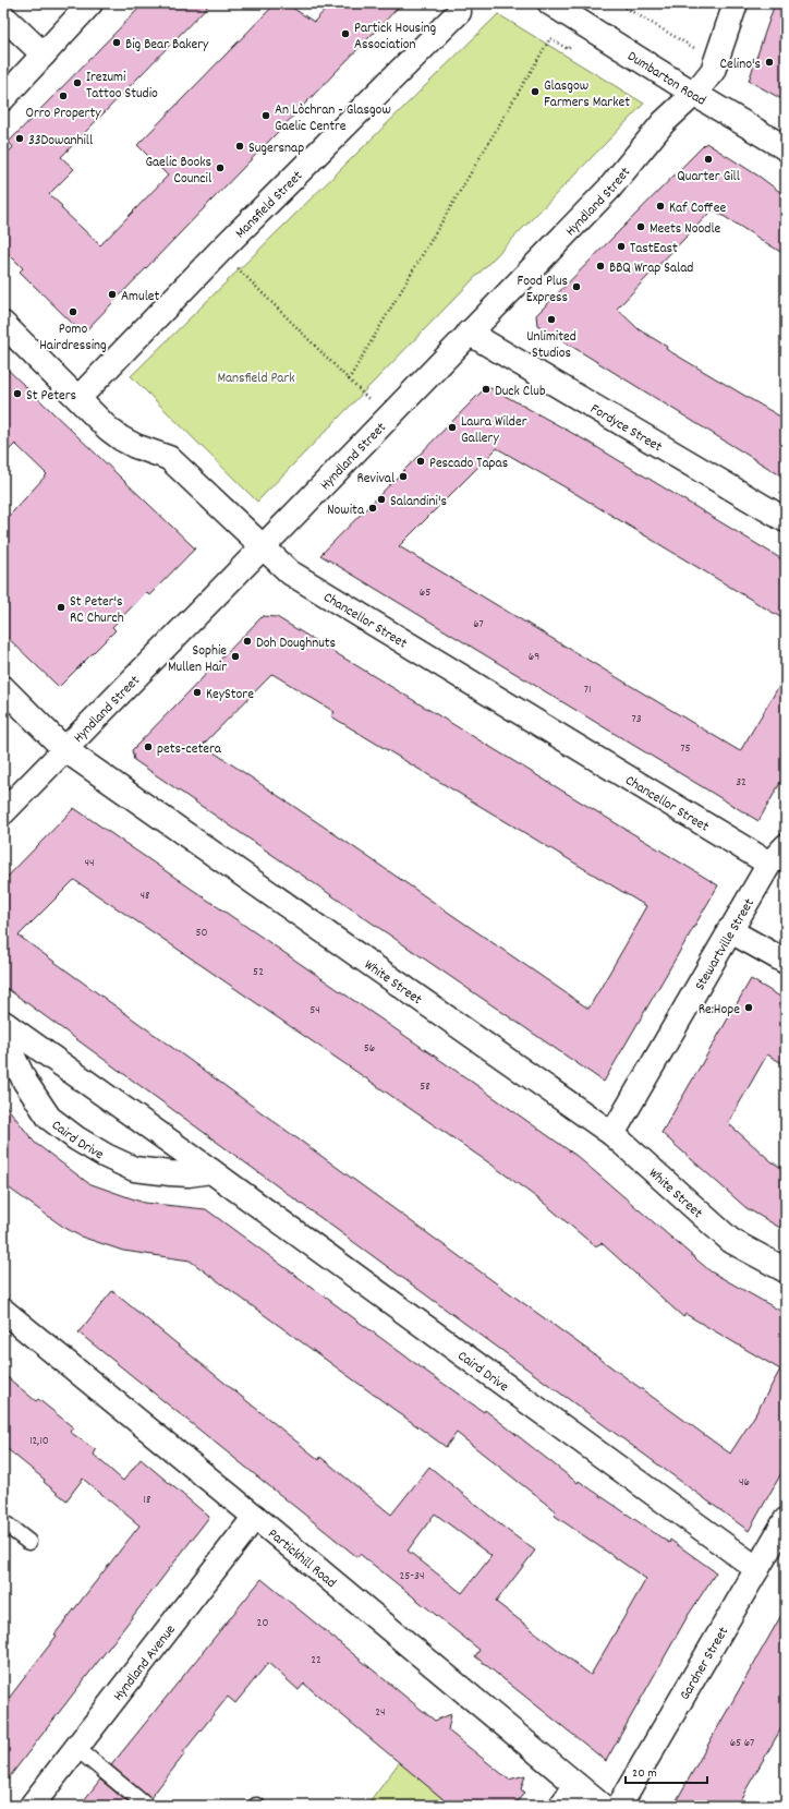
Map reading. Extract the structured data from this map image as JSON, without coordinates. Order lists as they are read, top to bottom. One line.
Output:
{"streets":{"street":["Dumbarton Road","Hyndland Street","Mansfield Street","Fordyce Street","Chancellor Street","Stewartville Street","White Street","Caird Drive","Partickhill Road","Hyndland Avenue","Gardner Street"]},"crossings":[["Dumbarton Road","Hyndland Street"],["Hyndland Street","Fordyce Street"],["Hyndland Street","Chancellor Street"],["Hyndland Street","White Street"],["Mansfield Street","Chancellor Street"],["Chancellor Street","Stewartville Street"],["Stewartville Street","White Street"],["Caird Drive","Gardner Street"],["Partickhill Road","Hyndland Avenue"]],"parks":["Mansfield Park"],"places":["Partick Housing Association","Big Bear Bakery","Celino's","Irezumi Tattoo Studio","Glasgow Farmers Market","Orro Property","An Lòchran - Glasgow Gaelic Centre","33Dowanhill","Sugersnap","Quarter Gill","Gaelic Books Council","Kaf Coffee","Meets Noodle","TastEast","BBQ Wrap Salad","Food Plus Express","Amulet","Pomo Hairdressing","Unlimited Studios","Duck Club","St Peters","Laura Wilder Gallery","Pescado Tapas","Revival","Salandini's","Nowita","St Peter's RC Church","Doh Doughnuts","Sophie Mullen Hair","KeyStore","pets-cetera","Re:Hope"],"house_numbers":["65","67","69","71","73","75","32","44","48","50","52","54","56","58","12,10","46","18","25-34","20","22","24","65 67"],"scale_bar":"20 m"}
